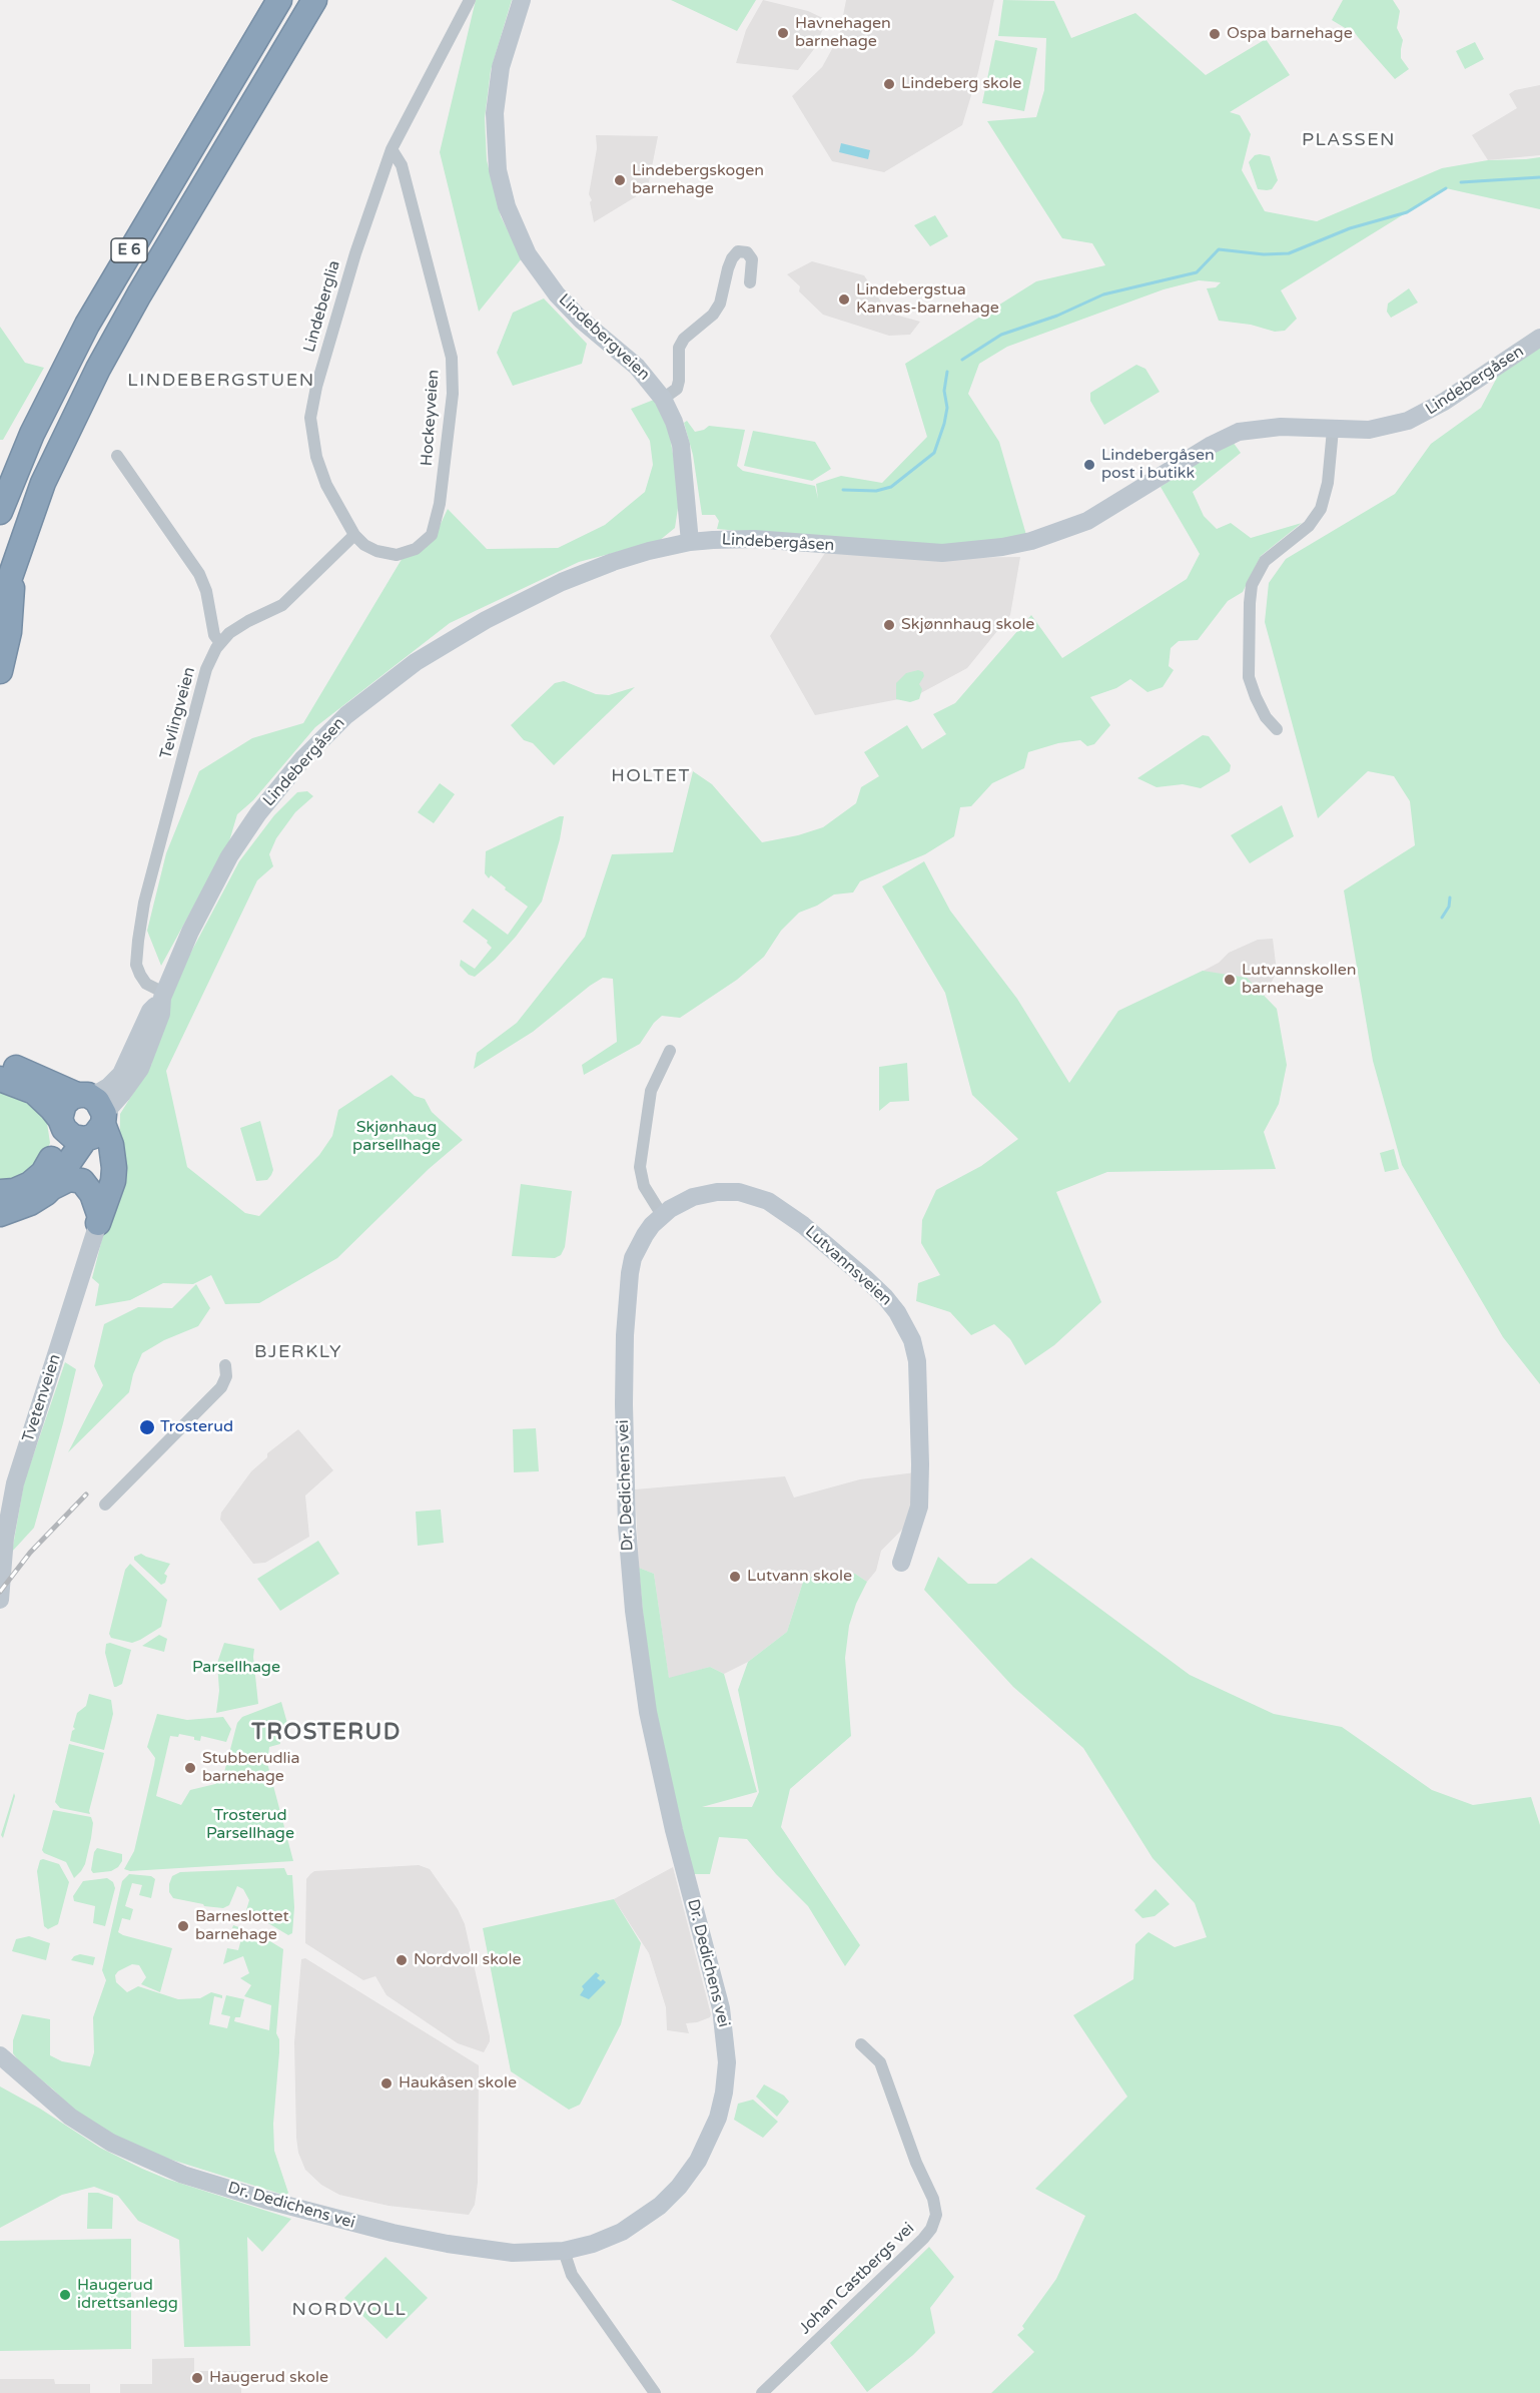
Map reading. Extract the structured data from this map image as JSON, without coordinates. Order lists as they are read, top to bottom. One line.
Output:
{"streets":{"highway":["E 6","Tvetenveien"],"street":["Lindeberglia","Lindebergveien","Lindebergåsen","Hockeyveien","Tevlingveien","Lutvannsveien","Dr. Dedichens vei","Johan Castbergs vei"]},"crossings":[["Lindeberglia","Hockeyveien"],["Lindebergveien","Lindebergåsen"],["Lindebergåsen","Tevlingveien"],["Lindebergåsen","Tvetenveien"],["Lutvannsveien","Dr. Dedichens vei"]],"districts":["PLASSEN","LINDEBERGSTUEN","HOLTET","BJERKLY","TROSTERUD","NORDVOLL"],"parks":["Skjønhaug parsellhage","Parsellhage","Trosterud Parsellhage"],"places":["Havnehagen barnehage","Ospa barnehage","Lindeberg skole","Lindebergskogen barnehage","Lindebergstua Kanvas-barnehage","Lindebergåsen post i butikk","Skjønnhaug skole","Lutvannskollen barnehage","Trosterud","Lutvann skole","Stubberudlia barnehage","Barneslottet barnehage","Nordvoll skole","Haukåsen skole","Haugerud idrettsanlegg","Haugerud skole"]}
